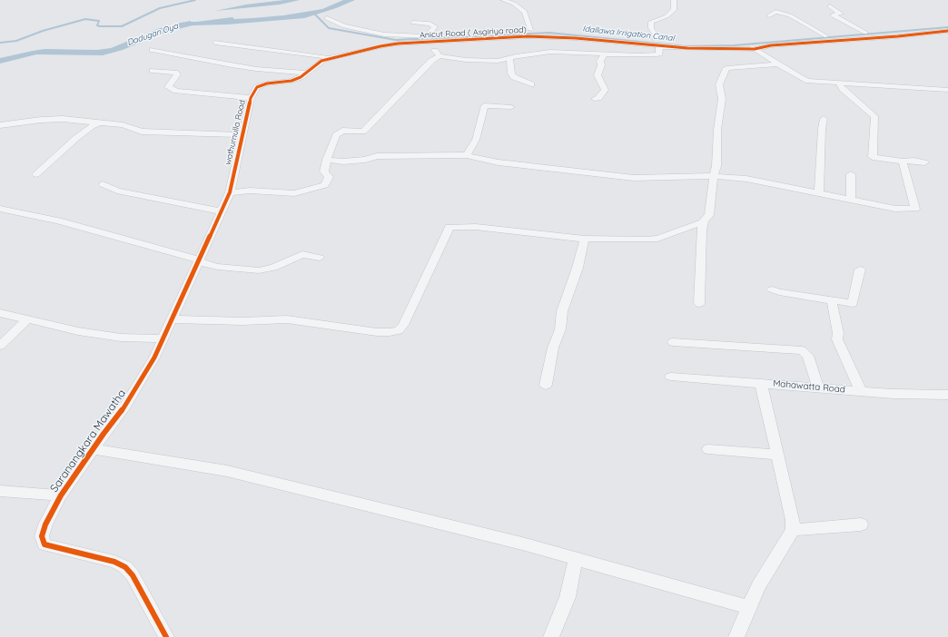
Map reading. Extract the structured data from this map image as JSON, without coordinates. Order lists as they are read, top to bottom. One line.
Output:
{"streets":{"street":["Anicut Road ( Asgiriya road)","wathumulla Road","Mahawatta Road","Saranangkara Mawatha"]},"crossings":[["Anicut Road ( Asgiriya road)","wathumulla Road"],["wathumulla Road","Saranangkara Mawatha"]],"water":["Idallawa Irrigation Canal","Dadugan Oya"]}
